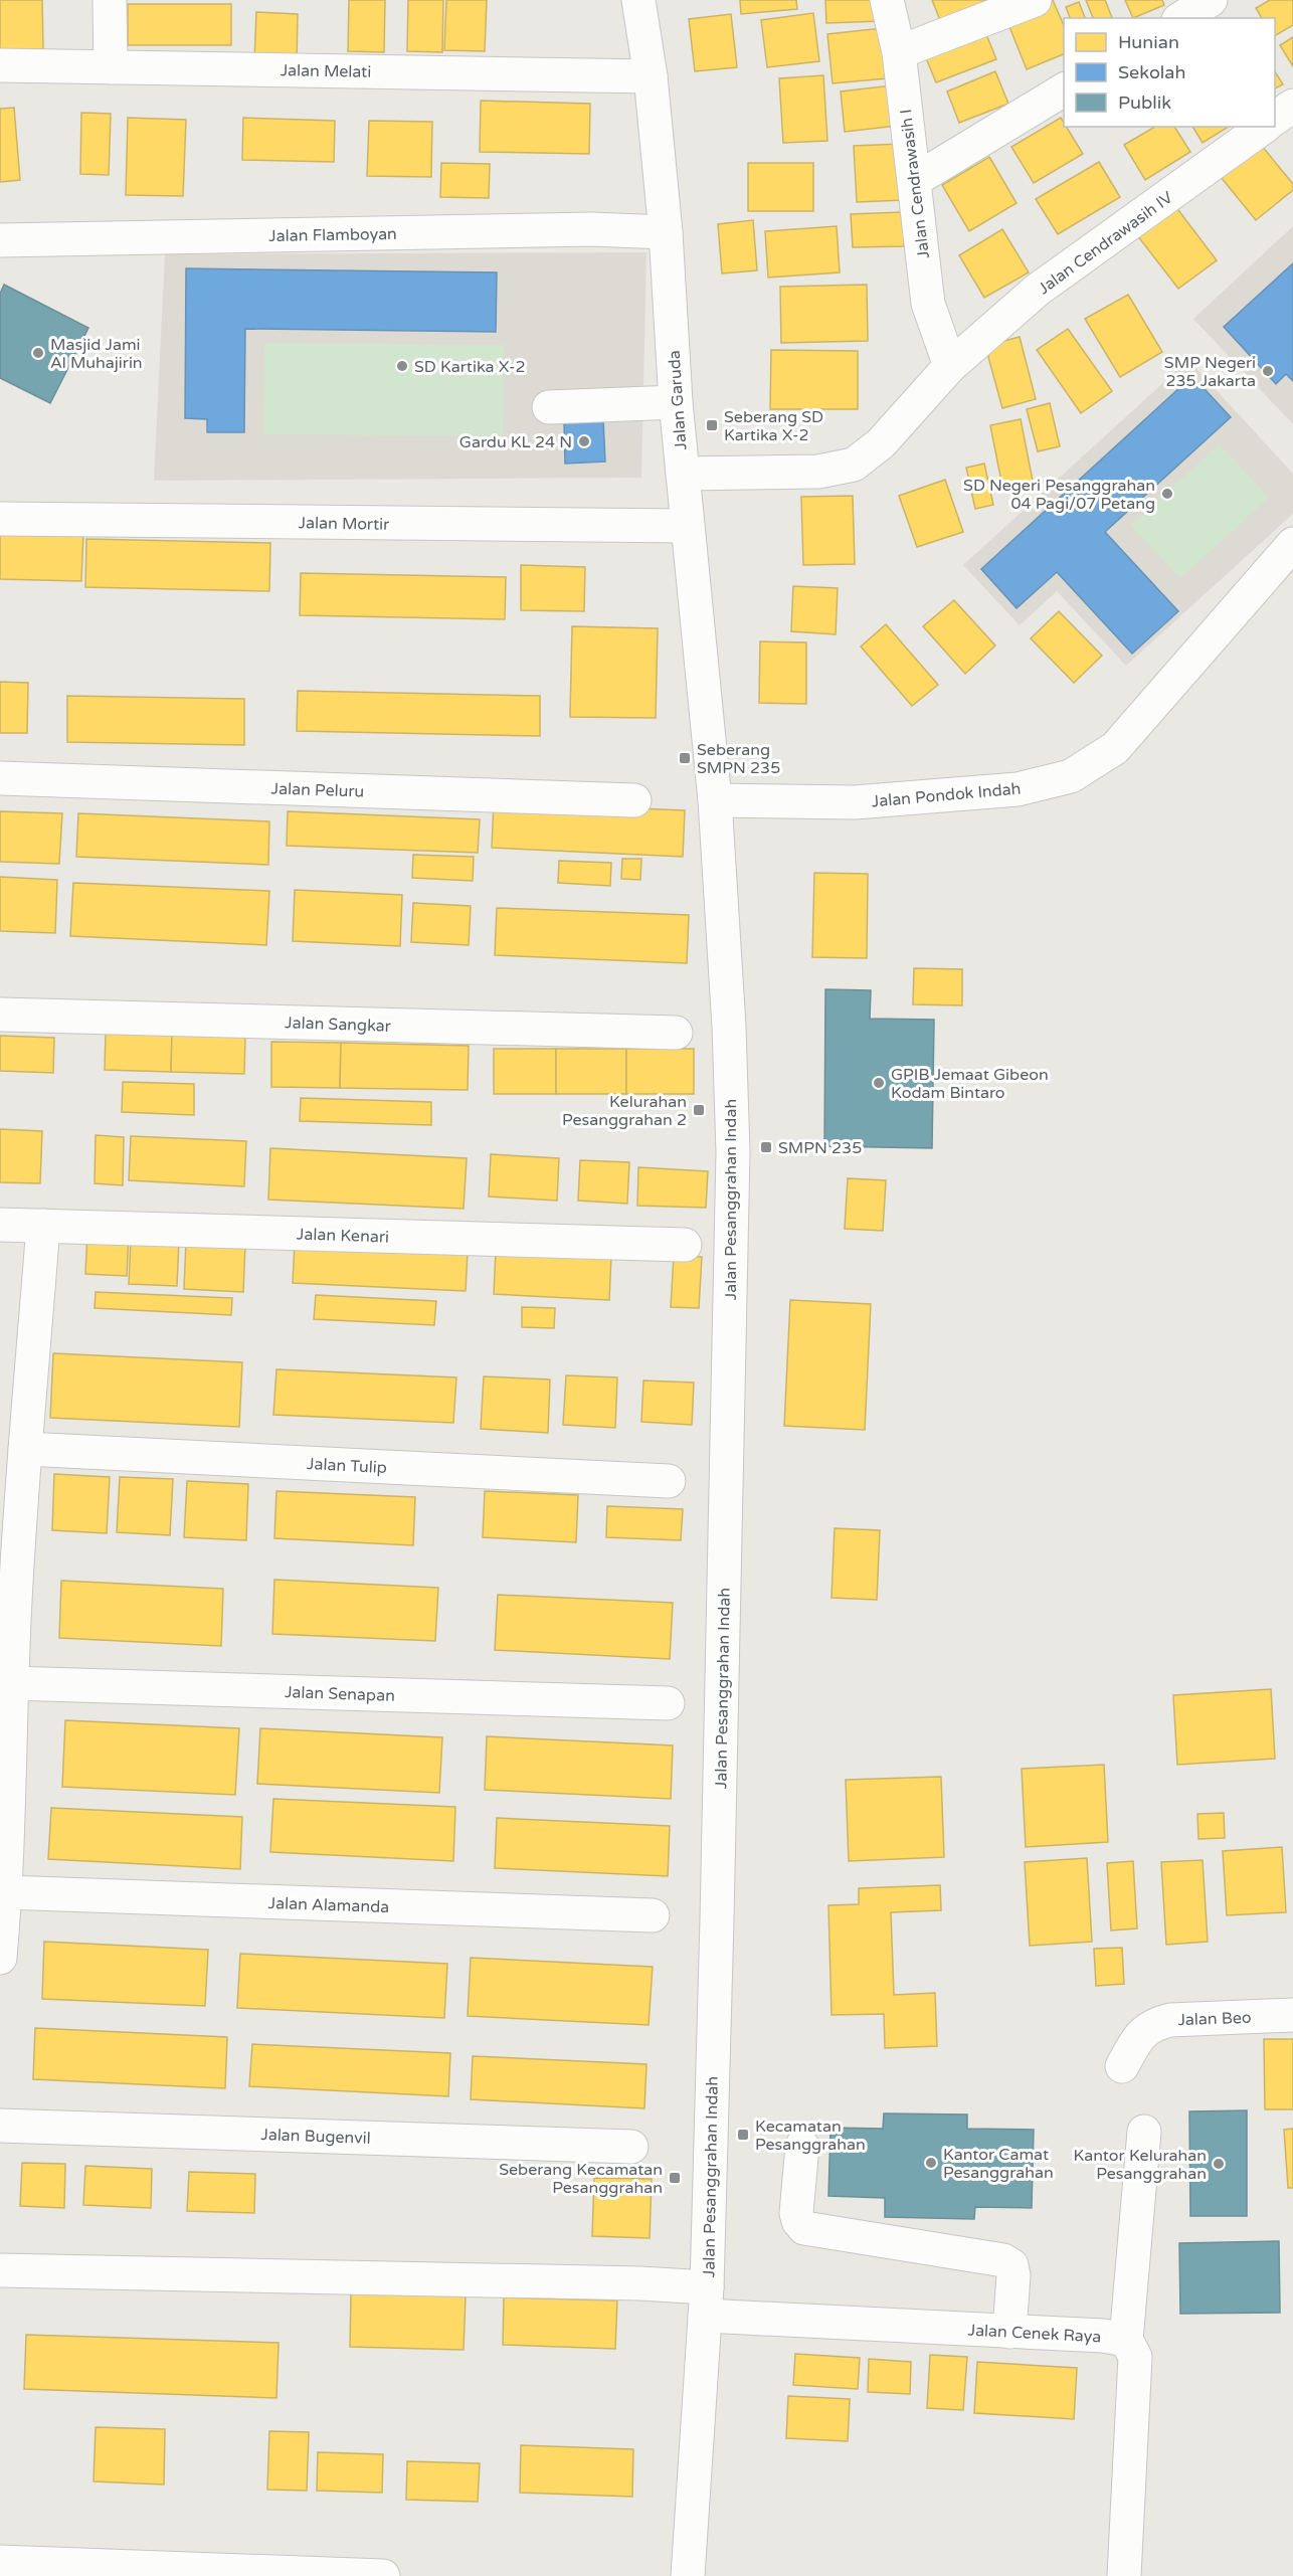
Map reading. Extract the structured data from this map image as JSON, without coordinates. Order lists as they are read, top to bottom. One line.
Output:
{"streets":{"street":["Jalan Melati","Jalan Cendrawasih I","Jalan Flamboyan","Jalan Cendrawasih IV","Jalan Garuda","Jalan Mortir","Jalan Peluru","Jalan Pondok Indah","Jalan Sangkar","Jalan Pesanggrahan Indah","Jalan Kenari","Jalan Tulip","Jalan Senapan","Jalan Alamanda","Jalan Beo","Jalan Bugenvil","Jalan Cenek Raya"]},"crossings":[["Jalan Melati","Jalan Garuda"],["Jalan Cendrawasih I","Jalan Cendrawasih IV"],["Jalan Flamboyan","Jalan Garuda"],["Jalan Cendrawasih IV","Jalan Garuda"],["Jalan Garuda","Jalan Mortir"],["Jalan Garuda","Jalan Pondok Indah"],["Jalan Garuda","Jalan Pesanggrahan Indah"],["Jalan Pondok Indah","Jalan Pesanggrahan Indah"],["Jalan Pesanggrahan Indah","Jalan Cenek Raya"]],"places":{"other":["Masjid Jami Al Muhajirin","SD Kartika X-2","SMP Negeri 235 Jakarta","Gardu KL 24 N","SD Negeri Pesanggrahan 04 Pagi/07 Petang","GPIB Jemaat Gibeon Kodam Bintaro","Kantor Camat Pesanggrahan","Kantor Kelurahan Pesanggrahan"],"transit":["Seberang SD Kartika X-2","Seberang SMPN 235","Kelurahan Pesanggrahan 2","SMPN 235","Kecamatan Pesanggrahan","Seberang Kecamatan Pesanggrahan"]},"legend":["Hunian","Sekolah","Publik"]}
